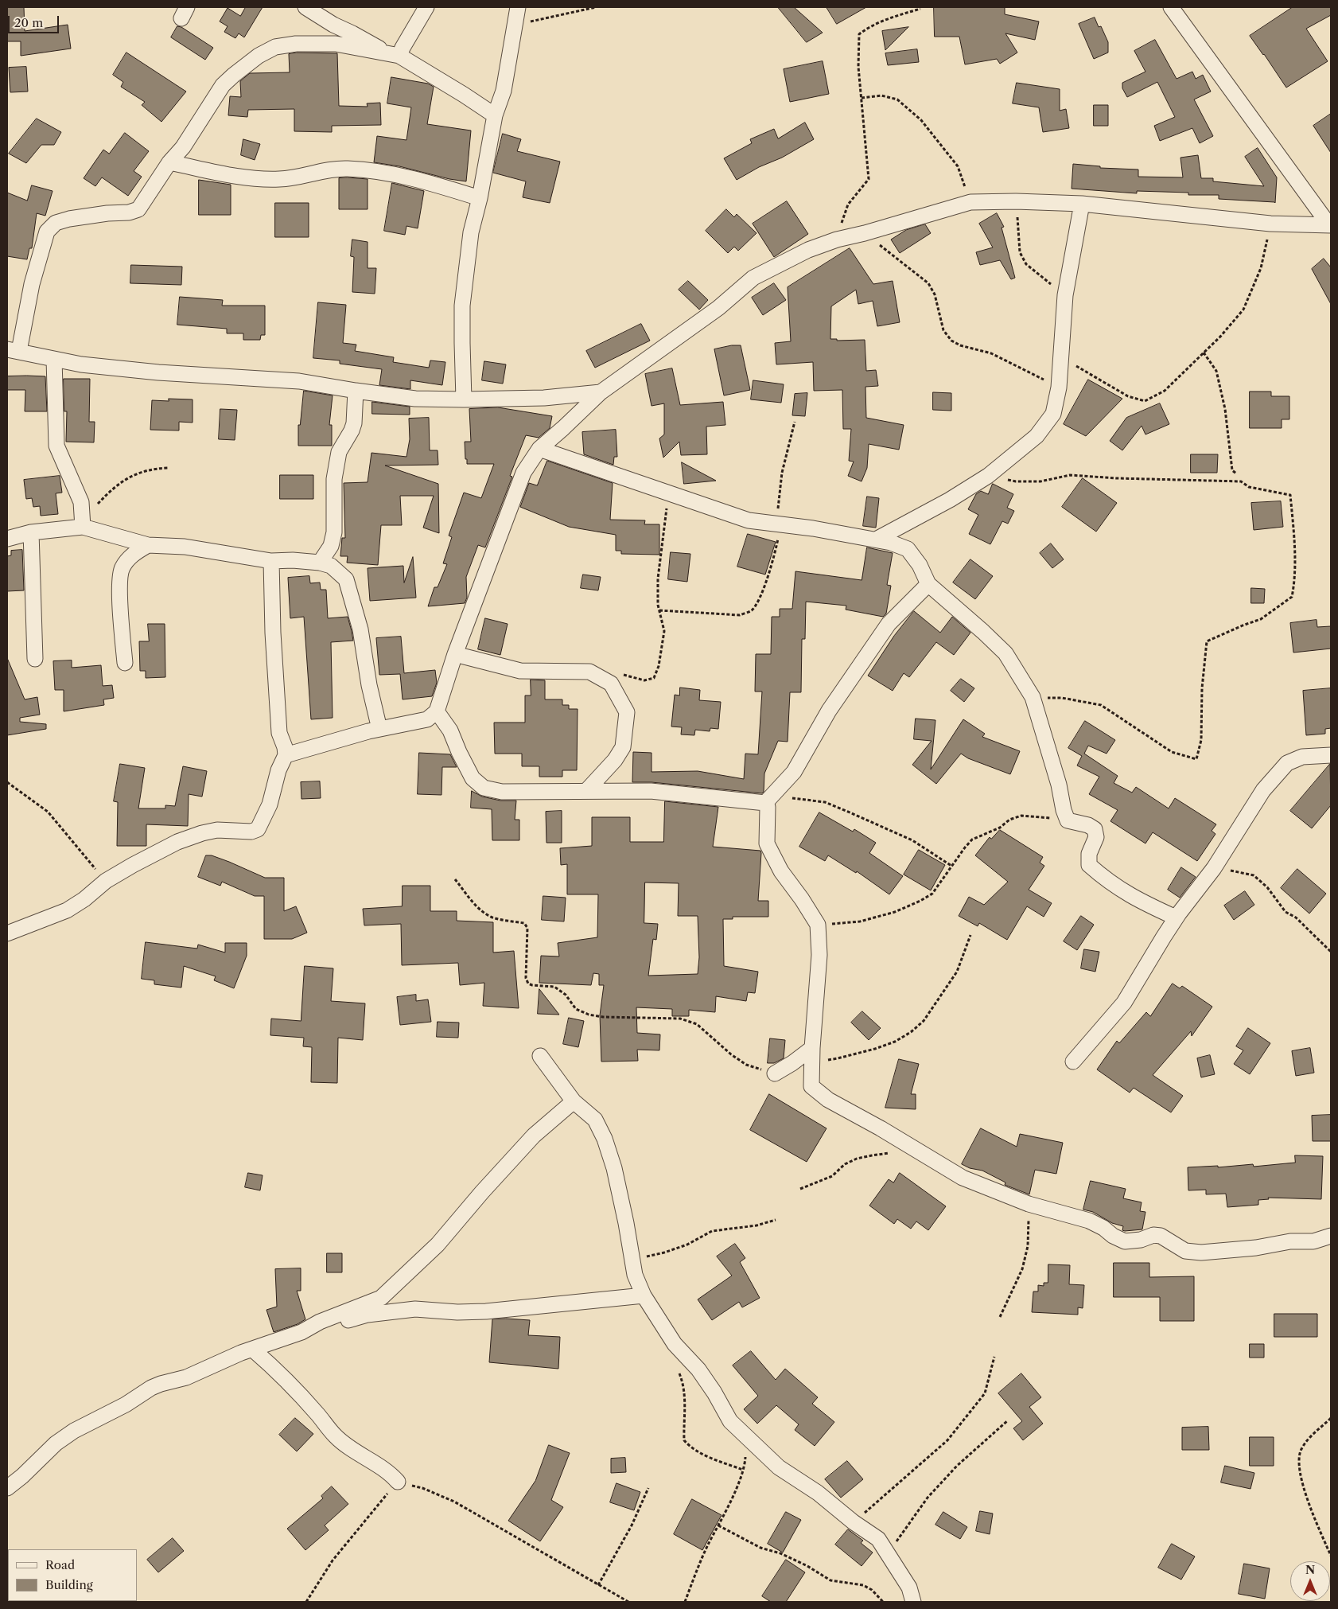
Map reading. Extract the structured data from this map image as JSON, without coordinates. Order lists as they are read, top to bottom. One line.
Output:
{"legend":["Road","Building"],"scale_bar":"20 m","north":"top"}
